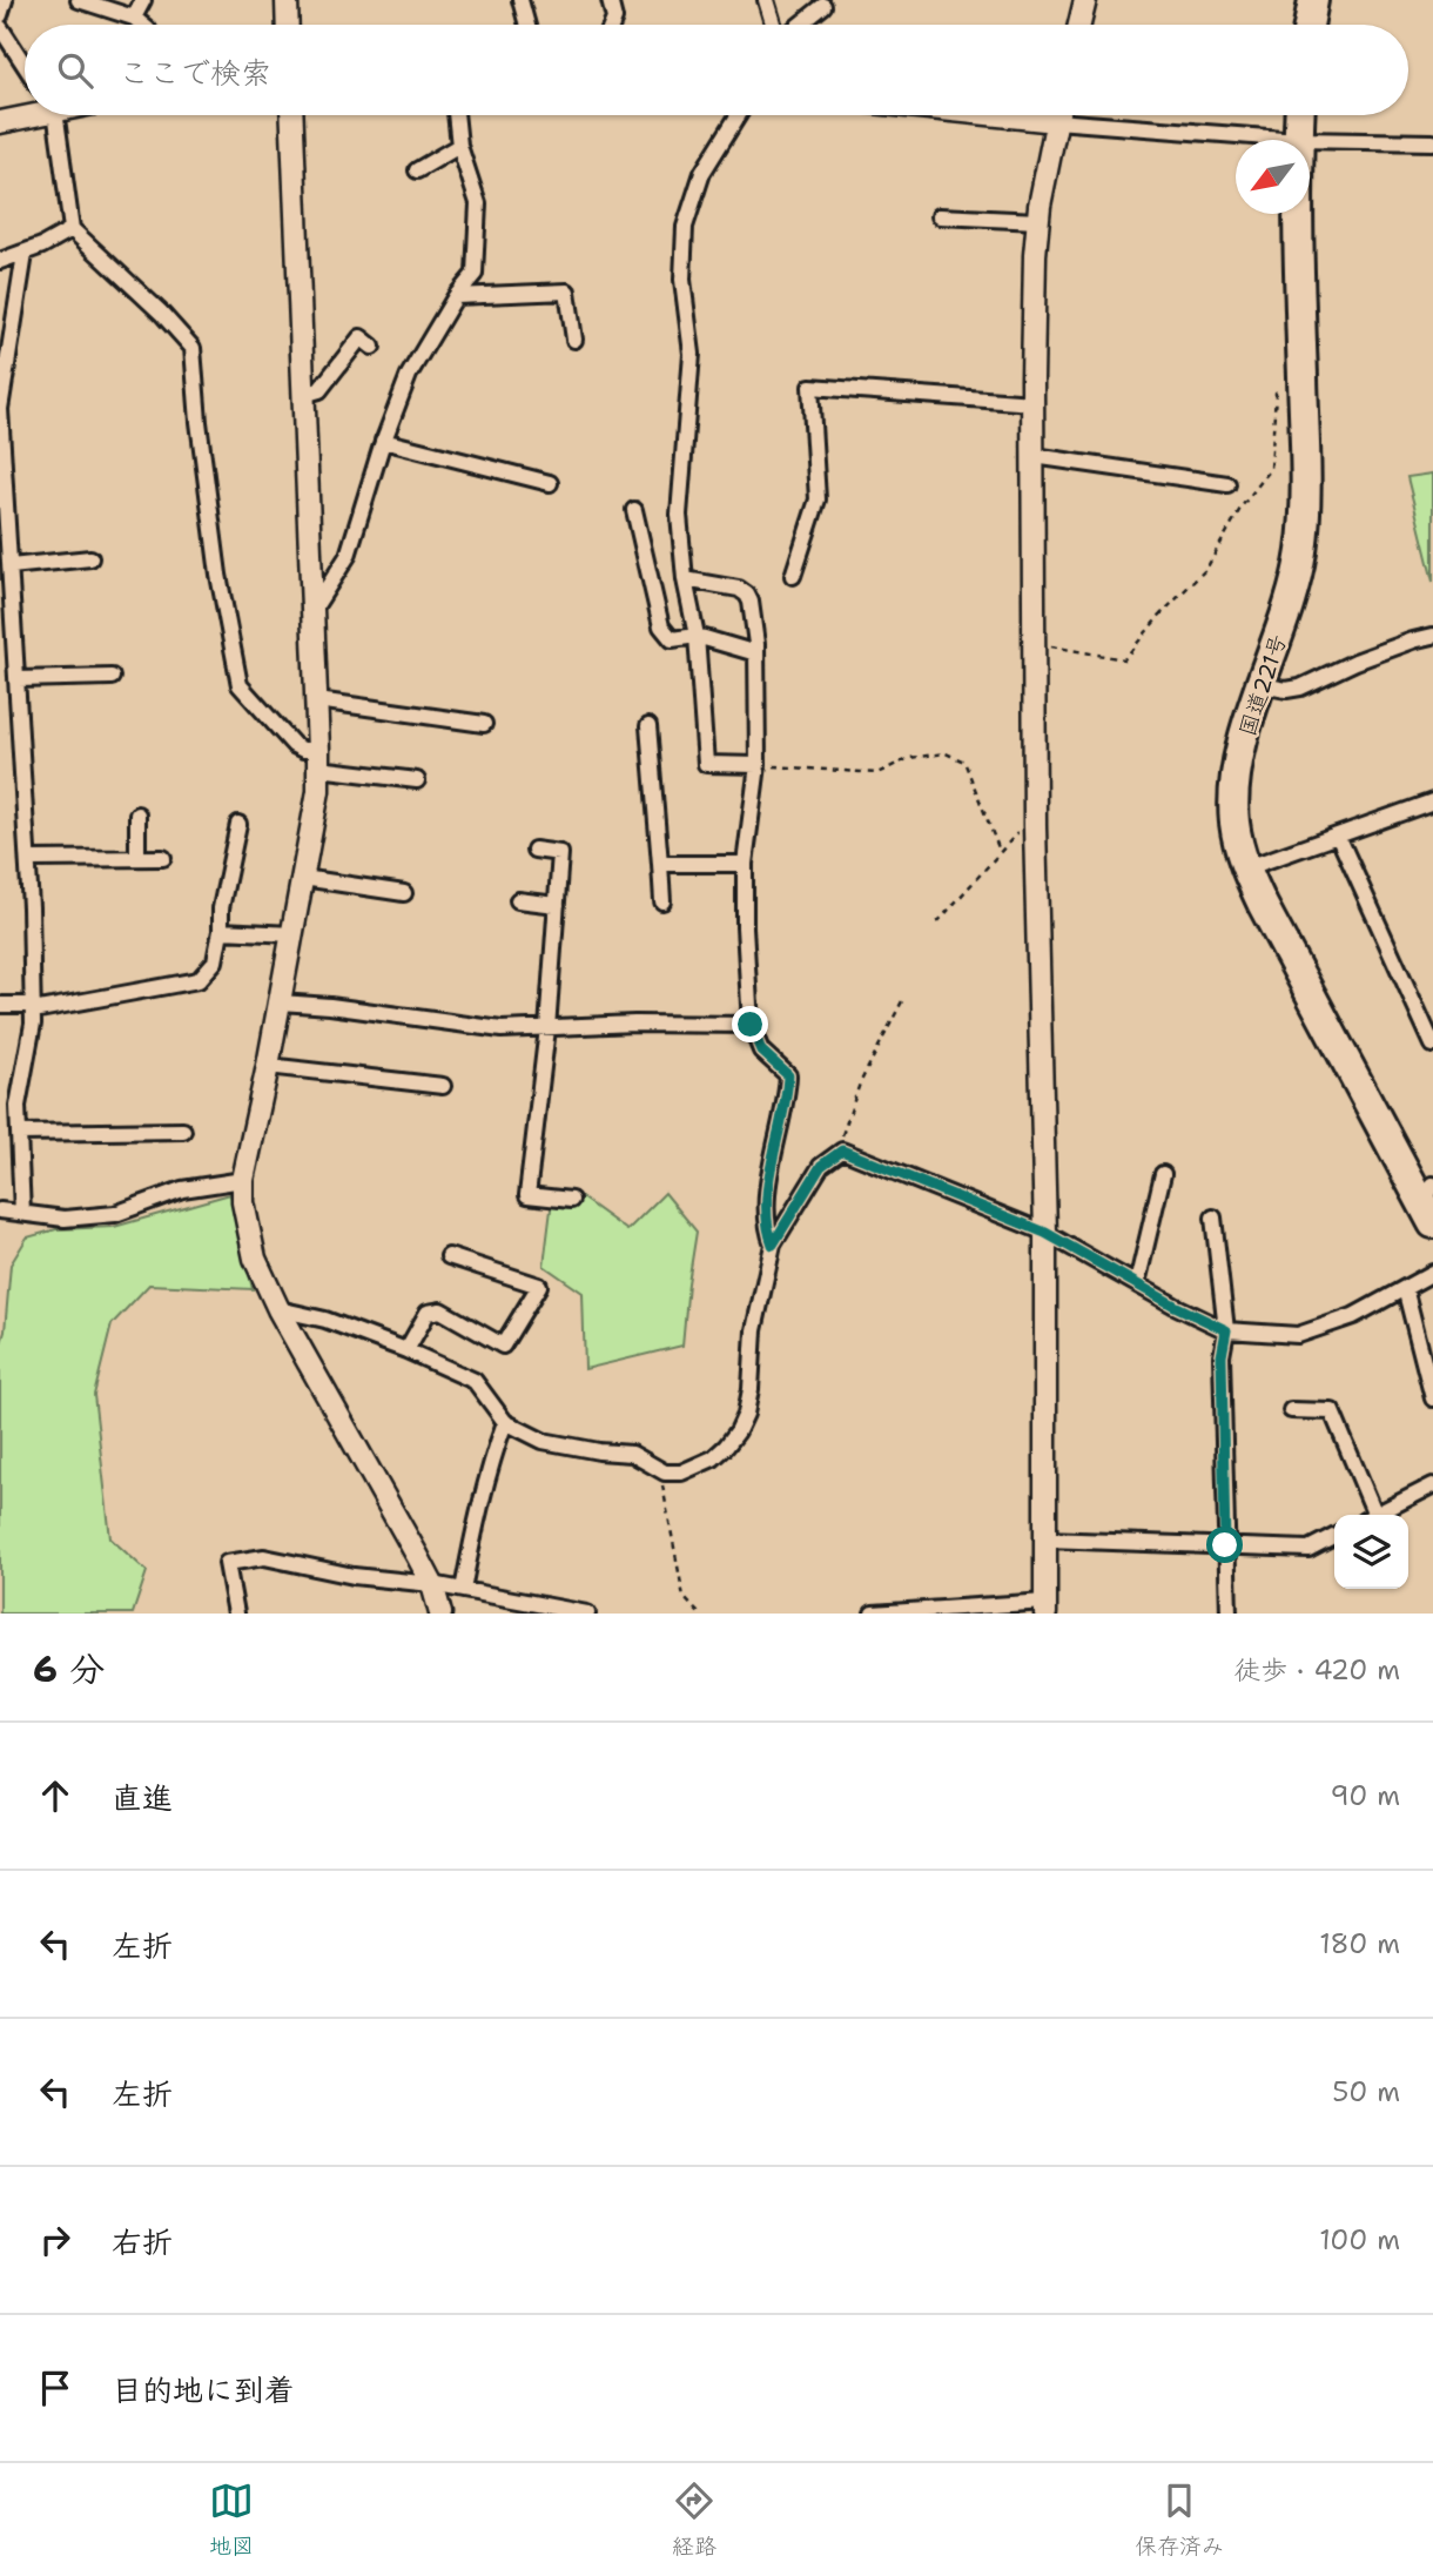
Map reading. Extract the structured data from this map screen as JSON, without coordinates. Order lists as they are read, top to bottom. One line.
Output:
{"streets":{"highway":["国道221号"]},"north":"bottom left","page":{"search":"ここで検索","heading":["6 分","徒歩 · 420 m"],"list":[["直進","90 m"],["左折","180 m"],["左折","50 m"],["右折","100 m"],"目的地に到着"],"nav":["地図","経路","保存済み"]}}
